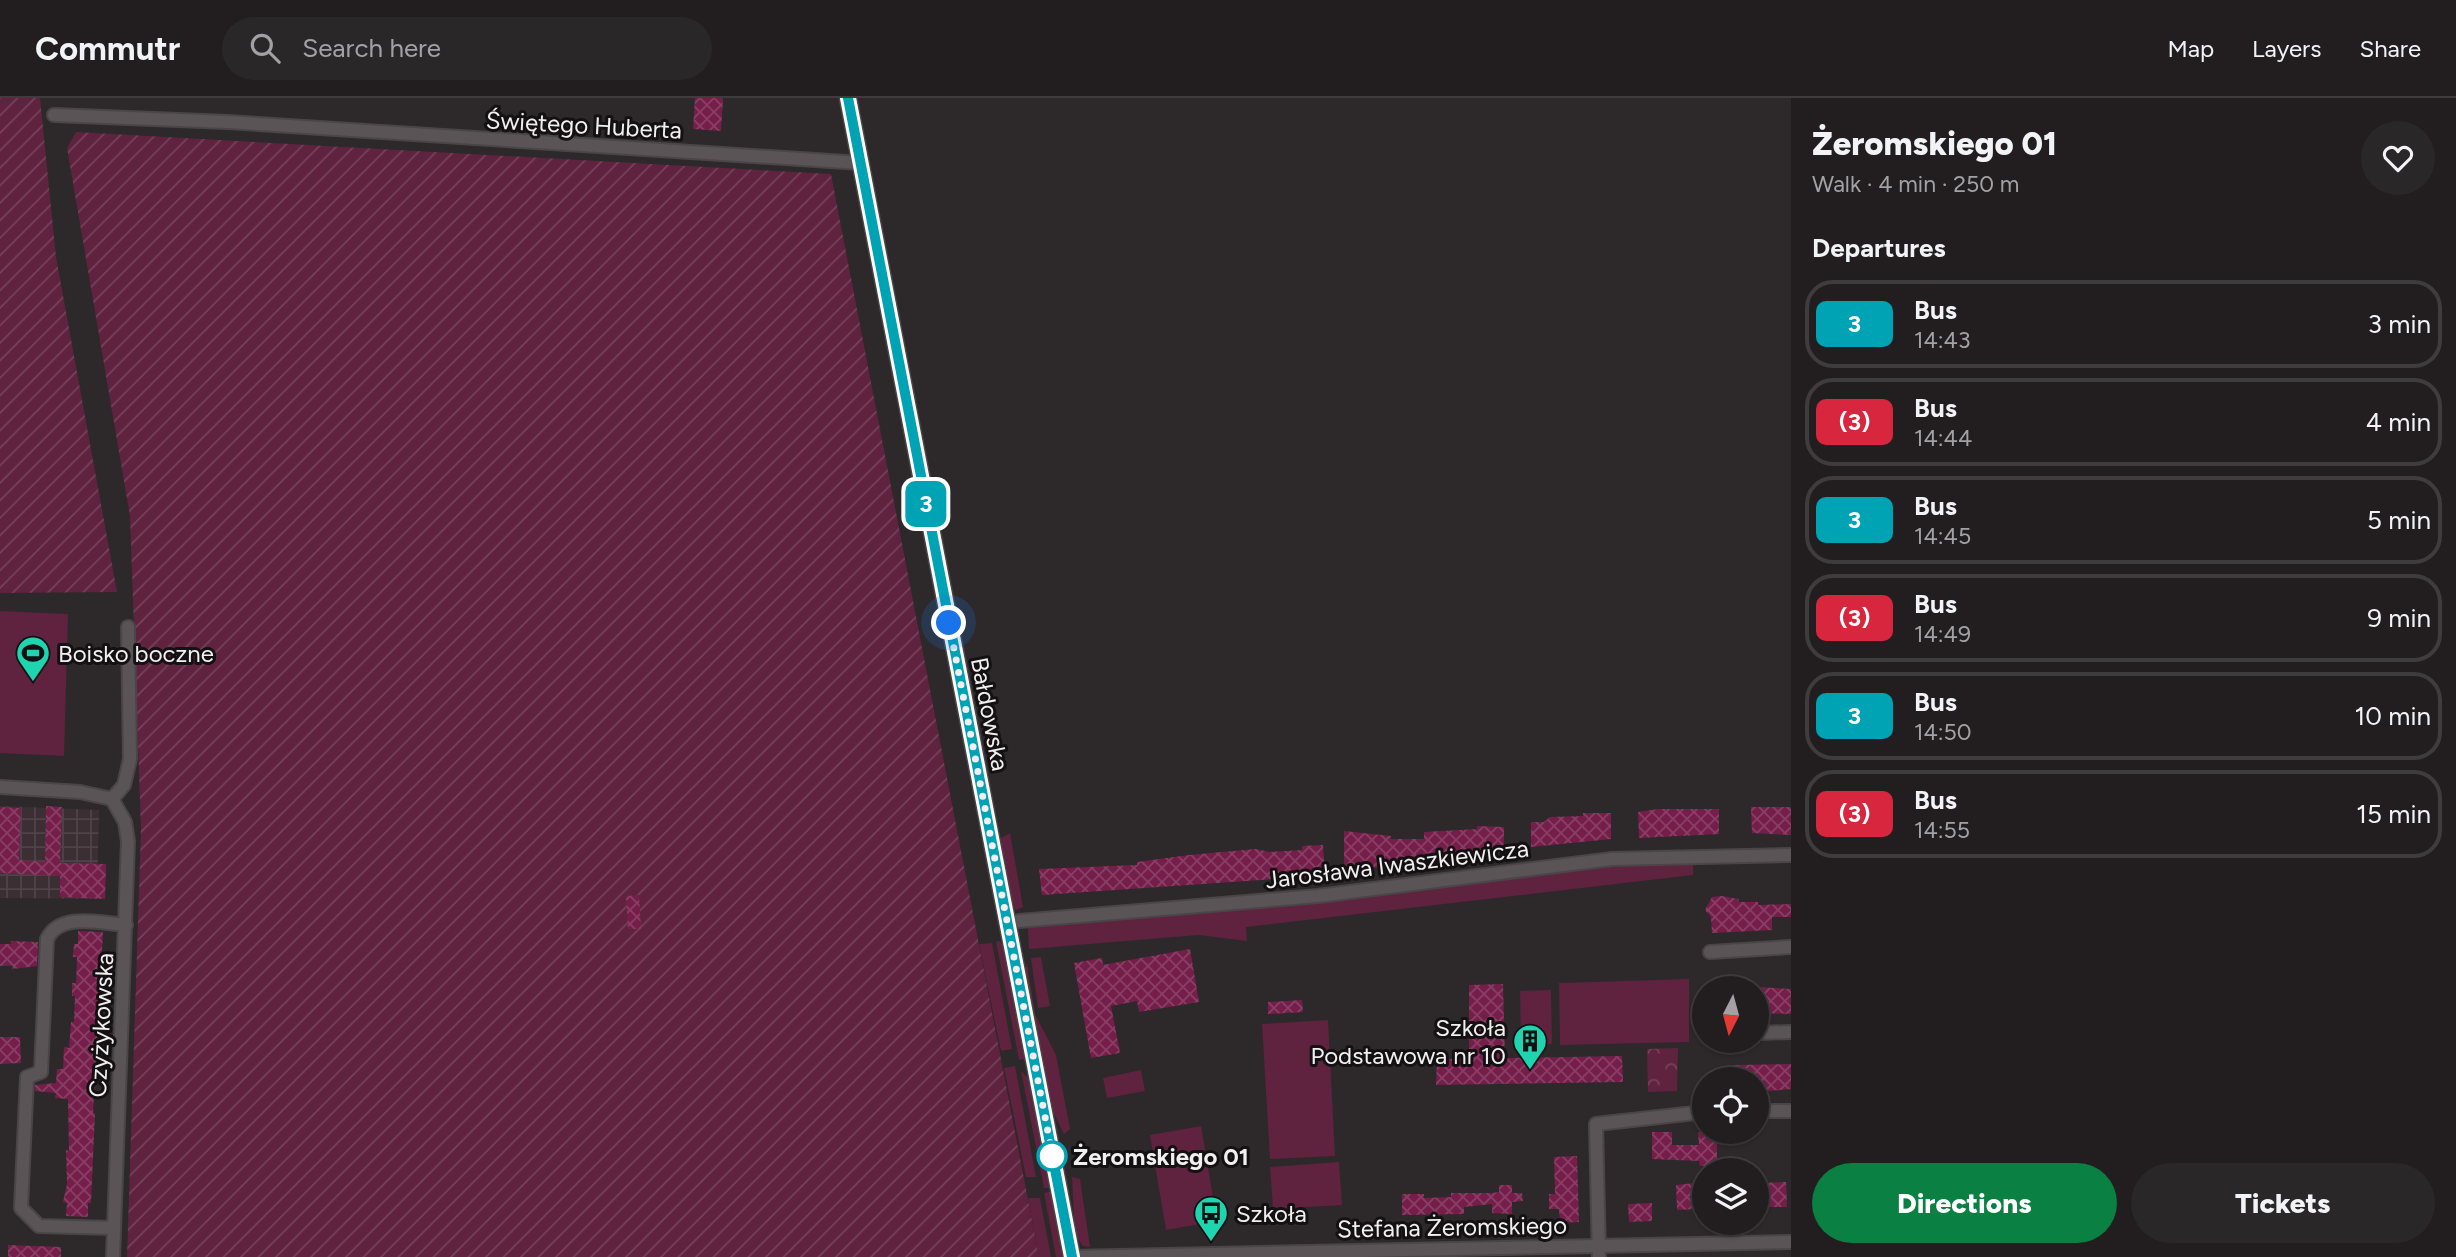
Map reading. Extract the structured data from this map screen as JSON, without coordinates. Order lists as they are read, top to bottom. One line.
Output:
{"streets":{"street":["Świętego Huberta","Bałdowska","Jarosława Iwaszkiewicza","Czyżykowska","Stefana Żeromskiego"]},"crossings":[["Świętego Huberta","Bałdowska"],["Bałdowska","Jarosława Iwaszkiewicza"],["Bałdowska","Stefana Żeromskiego"]],"places":{"sports":["Boisko boczne"],"building":["Szkoła Podstawowa nr 10"],"other":["Żeromskiego 01"],"bus stop":["Szkoła"]},"lines":["bus line 3"],"north":"bottom","page":{"header":"Commutr","search":"Search here","nav":["Map","Layers","Share"],"on_map":"3","heading":[["Żeromskiego 01","Walk · 4 min · 250 m"],"Departures"],"list":[{"mark":"3","name":"Bus","note":"14:43","value":"3 min"},{"mark":"(3)","name":"Bus","note":"14:44","value":"4 min"},{"mark":"3","name":"Bus","note":"14:45","value":"5 min"},{"mark":"(3)","name":"Bus","note":"14:49","value":"9 min"},{"mark":"3","name":"Bus","note":"14:50","value":"10 min"},{"mark":"(3)","name":"Bus","note":"14:55","value":"15 min"}],"buttons":["Directions","Tickets"]}}
